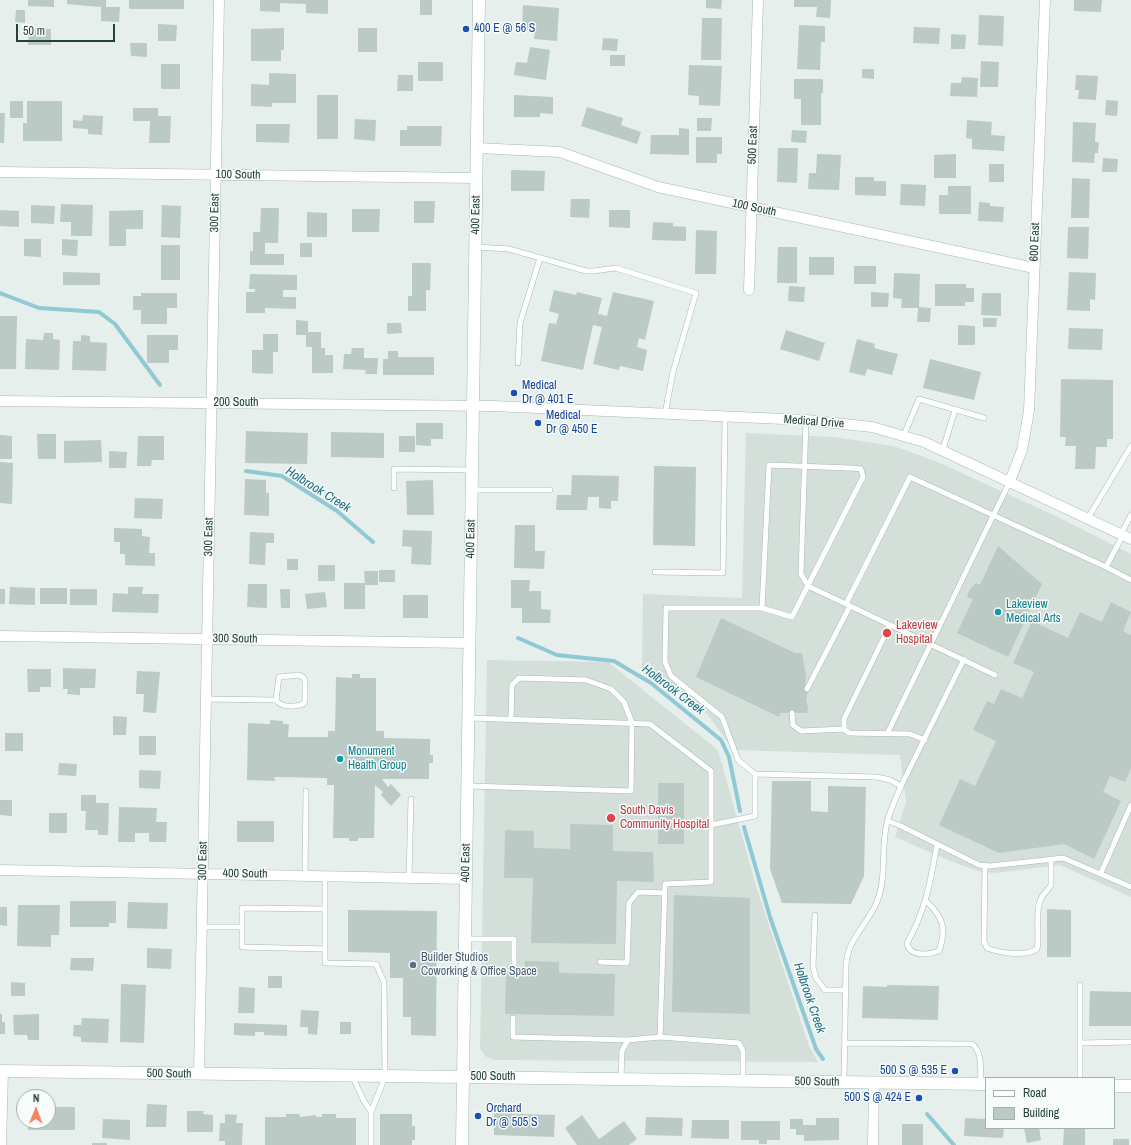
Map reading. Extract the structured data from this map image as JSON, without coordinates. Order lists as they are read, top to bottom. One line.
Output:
{"streets":{"main road":["400 East","500 South"],"street":["500 East","100 South","300 East","600 East","200 South","Medical Drive","300 South","400 South"]},"crossings":[["500 East","100 South"],["100 South","300 East"],["100 South","400 East"],["100 South","600 East"],["300 East","200 South"],["300 East","300 South"],["300 East","400 South"],["300 East","500 South"],["400 East","200 South"],["400 East","Medical Drive"],["400 East","300 South"],["400 East","400 South"],["400 East","500 South"],["600 East","Medical Drive"],["200 South","Medical Drive"]],"water":["Holbrook Creek"],"places":["400 E @ 56 S","Medical Dr @ 401 E","Medical Dr @ 450 E","Lakeview Medical Arts","Lakeview Hospital","Monument Health Group","South Davis Community Hospital","Builder Studios Coworking & Office Space","500 S @ 535 E","500 S @ 424 E","Orchard Dr @ 505 S"],"legend":["Road","Building"],"scale_bar":"50 m","north":"top"}
